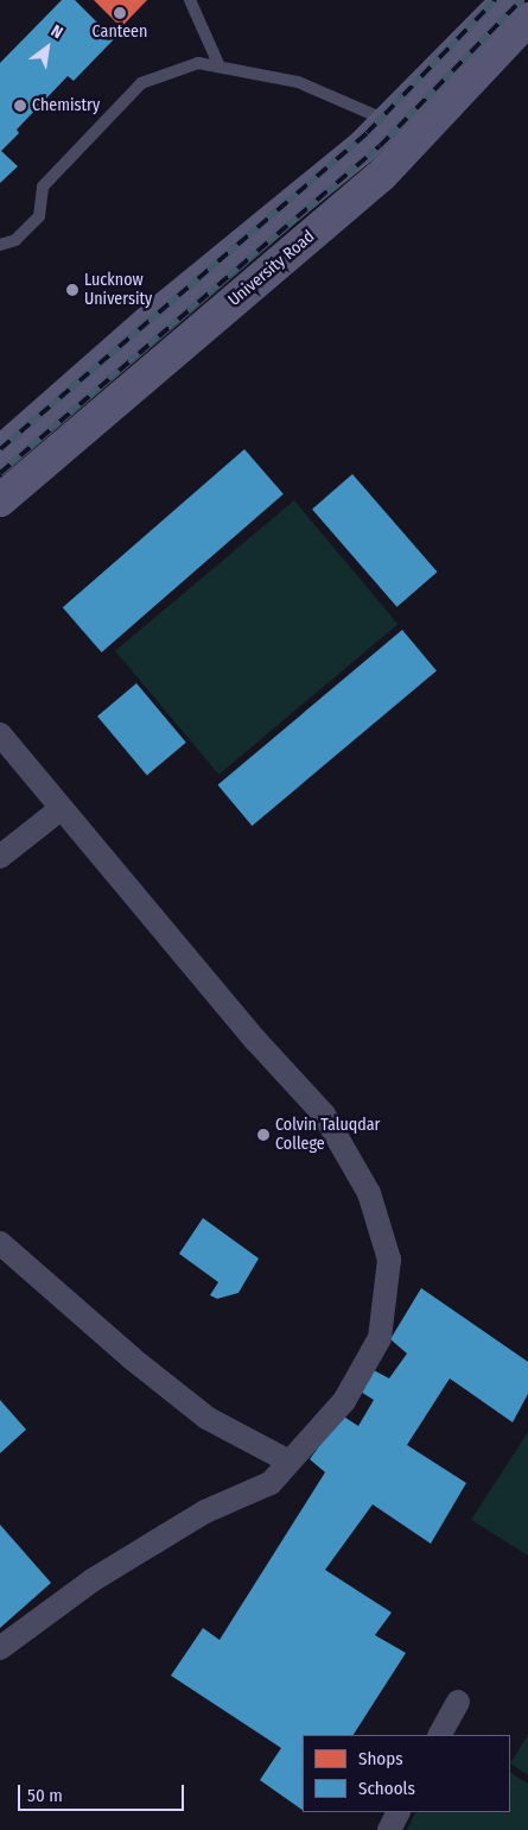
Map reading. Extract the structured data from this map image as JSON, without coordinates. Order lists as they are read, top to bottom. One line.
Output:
{"streets":{"main road":["University Road"]},"places":["Canteen","Chemistry","Lucknow University","Colvin Taluqdar College"],"legend":["Shops","Schools"],"scale_bar":"50 m","north":"top right"}
